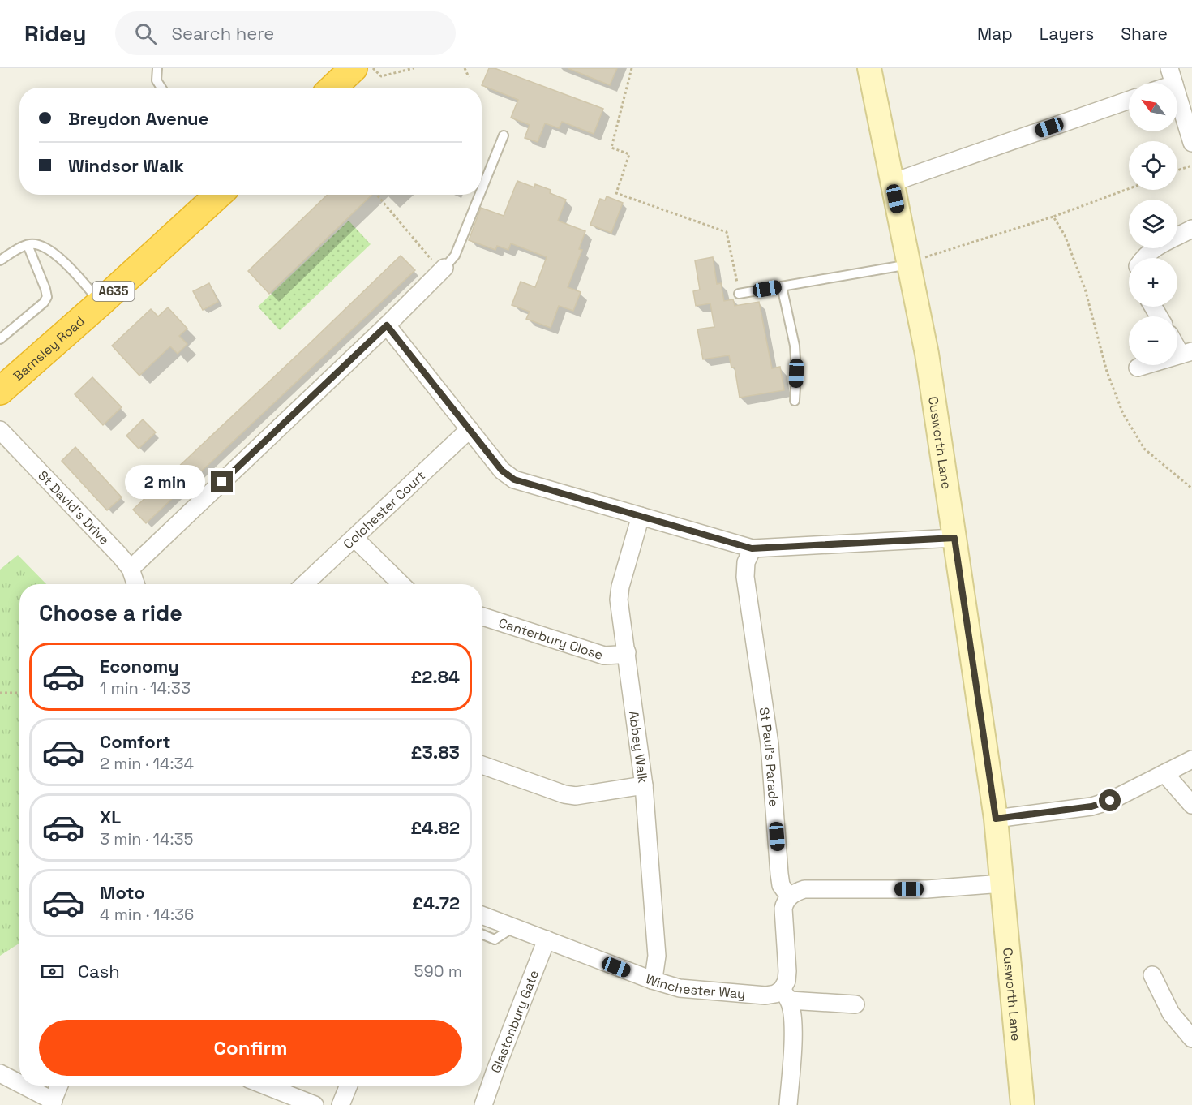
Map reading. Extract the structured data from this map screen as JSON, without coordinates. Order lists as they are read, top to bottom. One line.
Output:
{"streets":{"highway":["A635","Barnsley Road"],"street":["Cusworth Lane","St David's Drive","Colchester Court","Canterbury Close","Abbey Walk","St Paul's Parade","Winchester Way","Glastonbury Gate"]},"crossings":[["Canterbury Close","Abbey Walk"],["Abbey Walk","Winchester Way"],["Winchester Way","Glastonbury Gate"]],"north":"top left","page":{"header":"Ridey","search":"Search here","nav":["Map","Layers","Share"],"map_buttons":["+","−"],"banner":["Breydon Avenue","Windsor Walk"],"bubble":"2 min","heading":"Choose a ride","list":[{"name":"Economy","note":"1 min · 14:33","value":"£2.84"},{"name":"Comfort","note":"2 min · 14:34","value":"£3.83"},{"name":"XL","note":"3 min · 14:35","value":"£4.82"},{"name":"Moto","note":"4 min · 14:36","value":"£4.72"}],"pay":["Cash","590 m"],"buttons":"Confirm"}}
